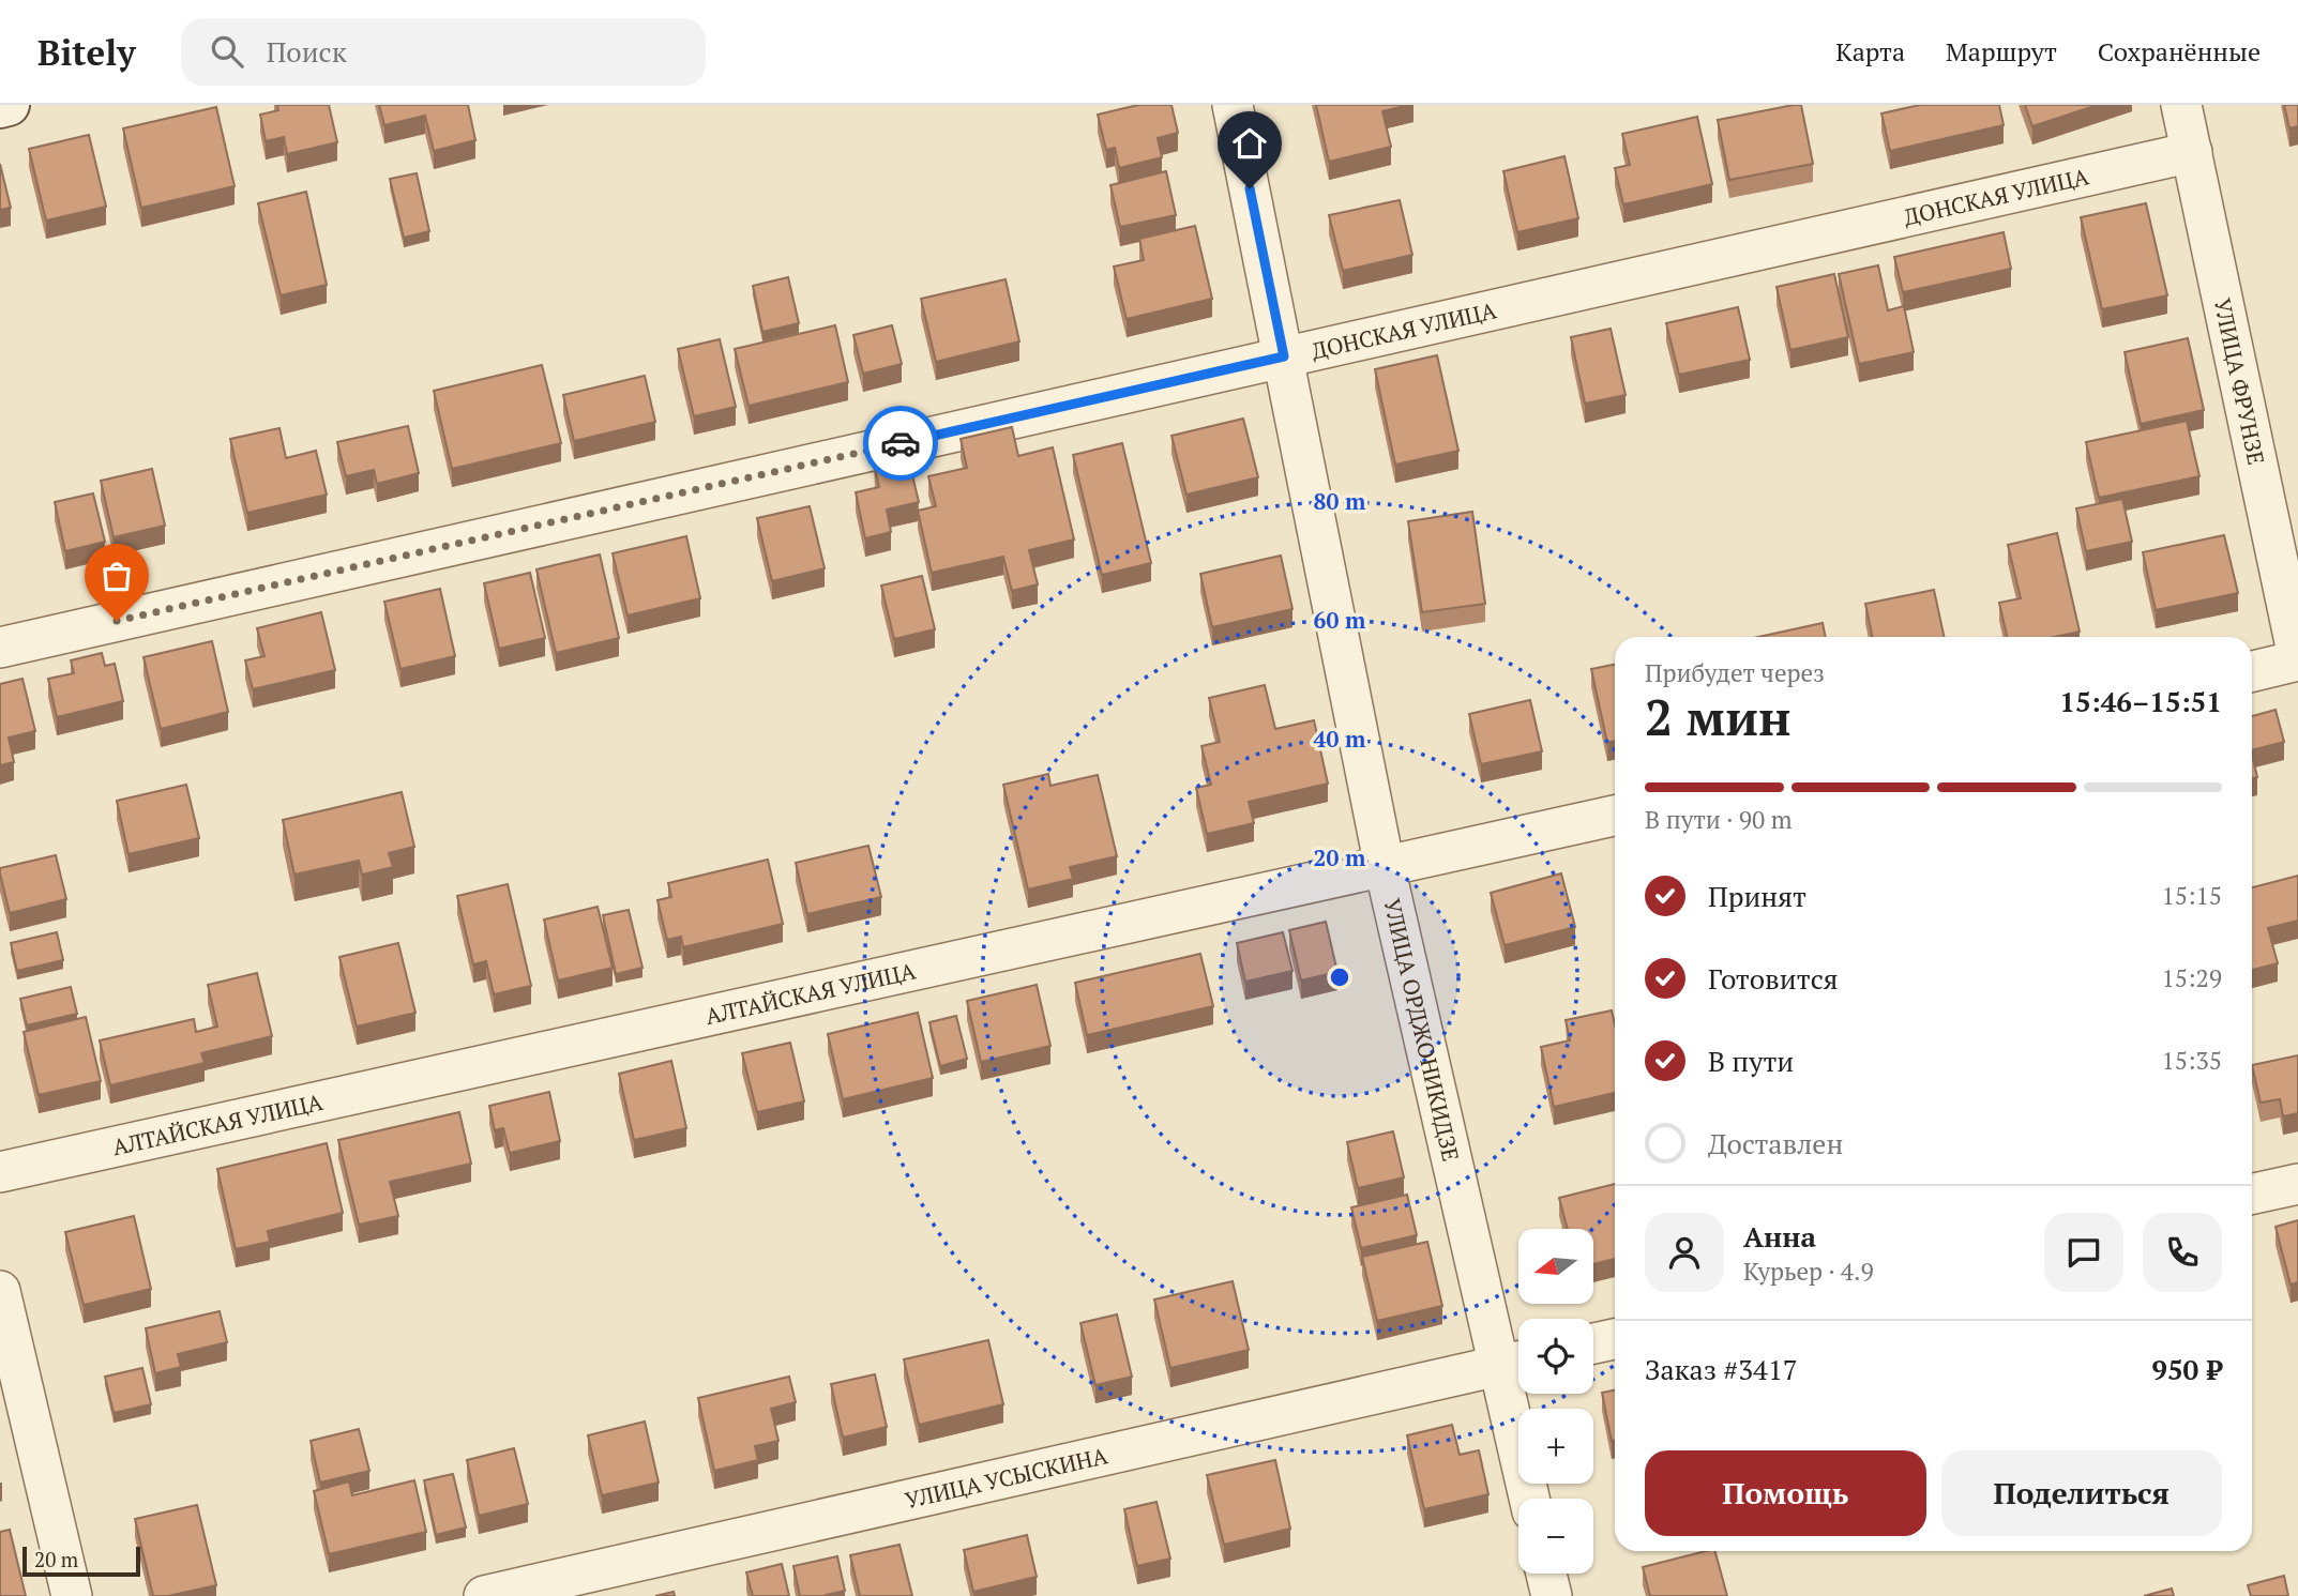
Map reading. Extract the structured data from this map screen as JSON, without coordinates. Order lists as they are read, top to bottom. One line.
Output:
{"streets":{"street":["ДОНСКАЯ УЛИЦА","УЛИЦА ФРУНЗЕ","АЛТАЙСКАЯ УЛИЦА","УЛИЦА ОРДЖОНИКИДЗЕ","УЛИЦА УСЫСКИНА"]},"crossings":[["ДОНСКАЯ УЛИЦА","УЛИЦА ФРУНЗЕ"],["ДОНСКАЯ УЛИЦА","УЛИЦА ОРДЖОНИКИДЗЕ"],["АЛТАЙСКАЯ УЛИЦА","УЛИЦА ОРДЖОНИКИДЗЕ"],["УЛИЦА ОРДЖОНИКИДЗЕ","УЛИЦА УСЫСКИНА"]],"scale_bar":"20 m","north":"left","page":{"header":"Bitely","search":"Поиск","nav":["Карта","Маршрут","Сохранённые"],"heading":["2 мин","Прибудет через","15:46–15:51"],"panel":["Анна","Курьер · 4.9","Заказ #3417","950 ₽"],"bar":"В пути · 90 m","list":[["Принят","15:15"],["Готовится","15:29"],["В пути","15:35"],"Доставлен"],"map_buttons":["+","−"],"buttons":["Помощь","Поделиться"],"scale":"20 m"},"rings":["80 m","60 m","40 m","20 m"]}
